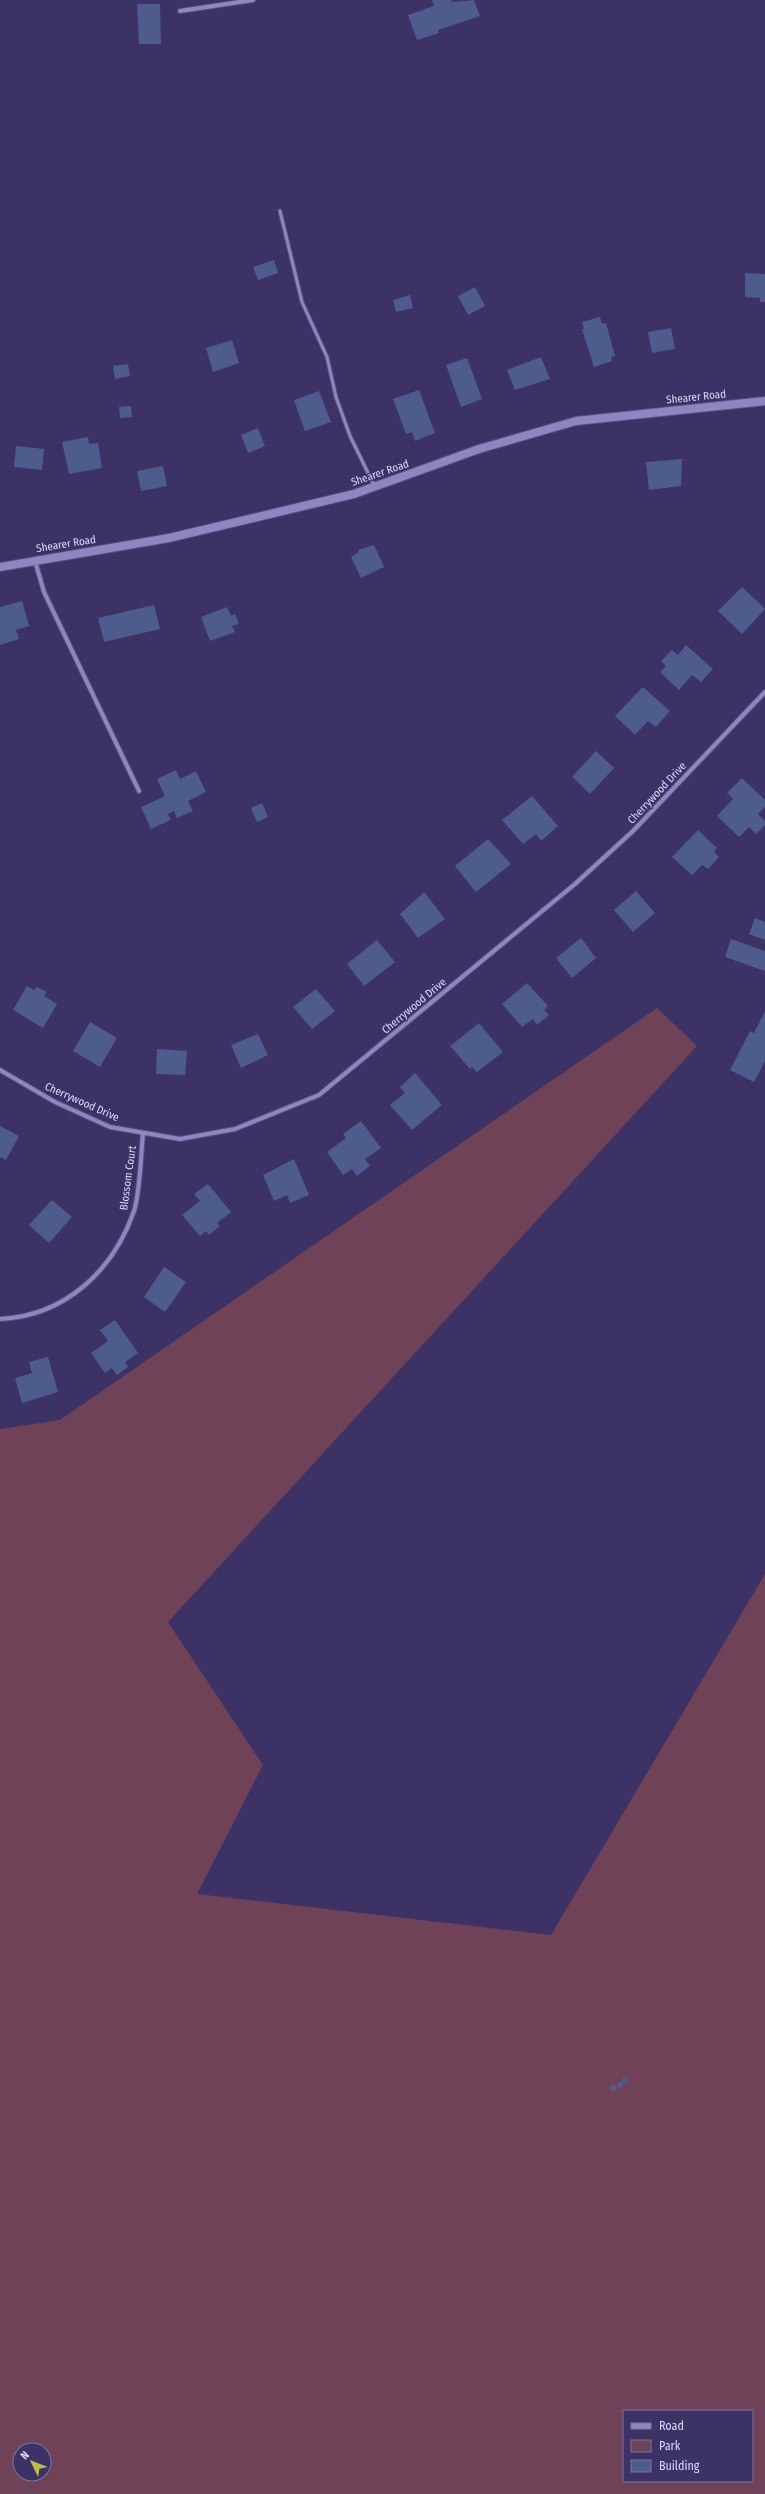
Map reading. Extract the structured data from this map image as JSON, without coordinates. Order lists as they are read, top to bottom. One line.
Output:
{"streets":{"street":["Shearer Road","Cherrywood Drive","Blossom Court"]},"crossings":[["Cherrywood Drive","Blossom Court"]],"legend":["Road","Park","Building"],"north":"top left"}
